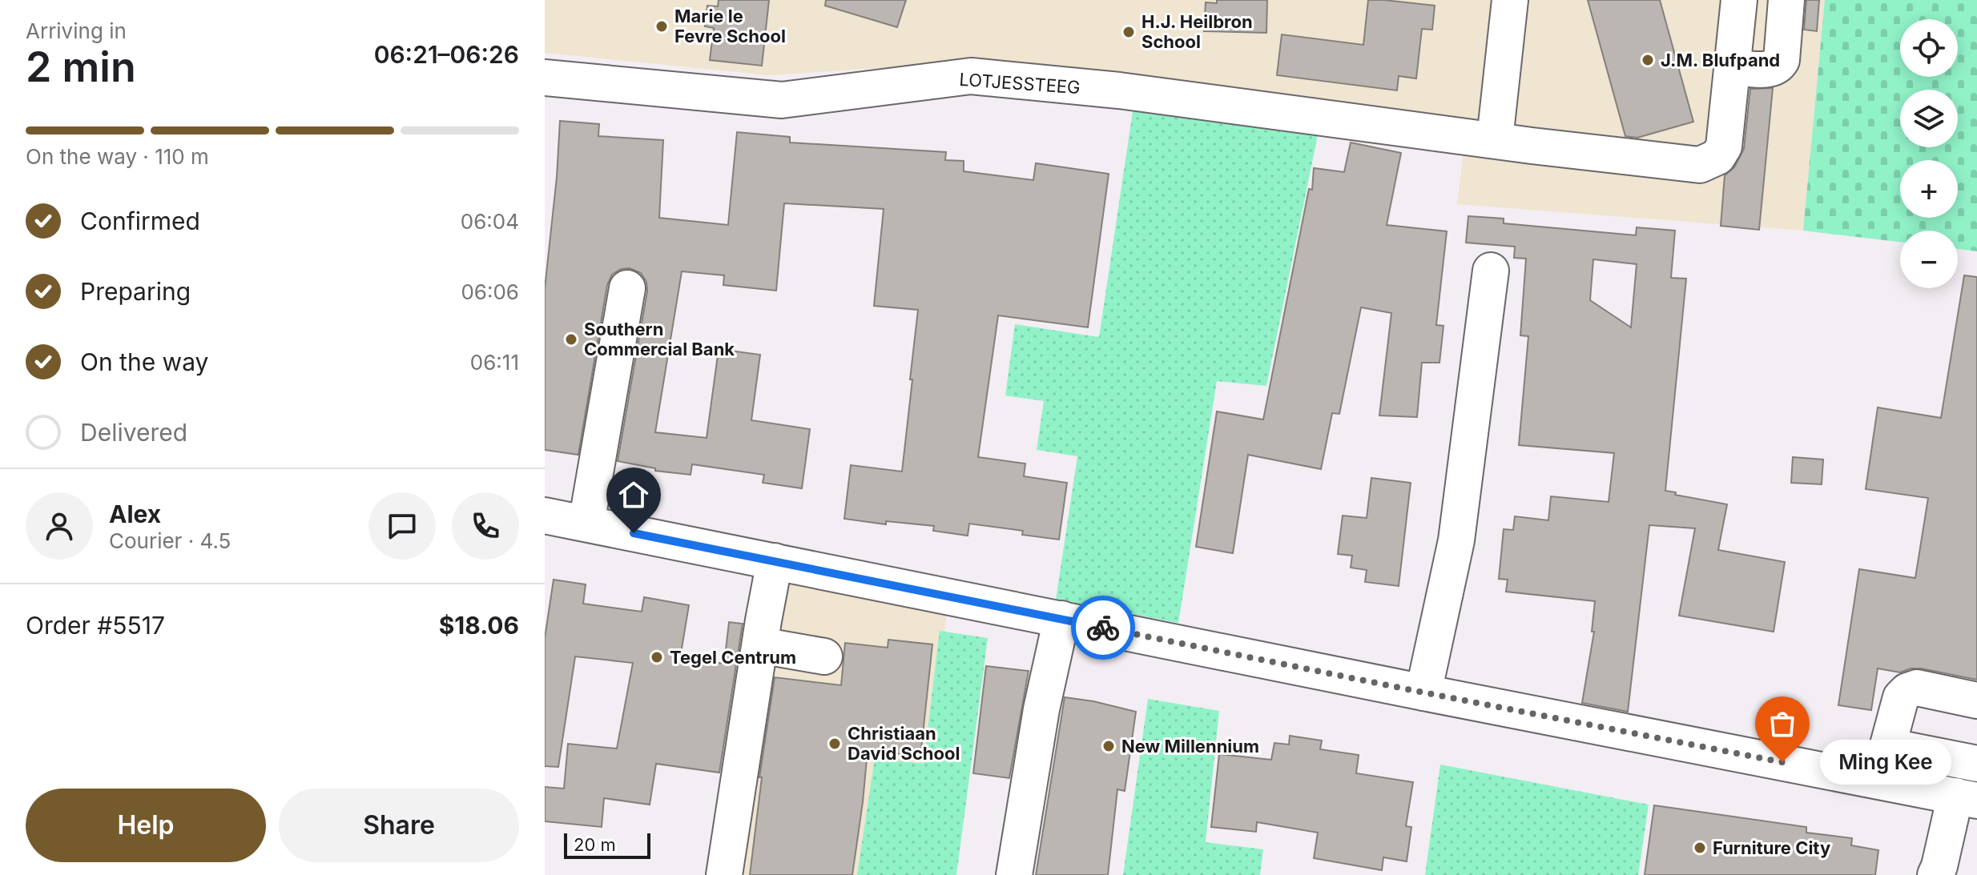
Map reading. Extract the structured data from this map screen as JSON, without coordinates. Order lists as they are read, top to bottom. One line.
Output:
{"streets":{"street":["LOTJESSTEEG"]},"places":["Marie le Fevre School","H.J. Heilbron School","J.M. Blufpand","Southern Commercial Bank","Tegel Centrum","Christiaan David School","New Millennium","Ming Kee","Furniture City"],"scale_bar":"20 m","page":{"heading":["2 min","Arriving in","06:21–06:26"],"panel":["Alex","Courier · 4.5","Order #5517","$18.06"],"map_buttons":["+","−"],"bar":"On the way · 110 m","list":[["Confirmed","06:04"],["Preparing","06:06"],["On the way","06:11"],"Delivered"],"bubble":"Ming Kee","buttons":["Help","Share"],"scale":"20 m"}}
